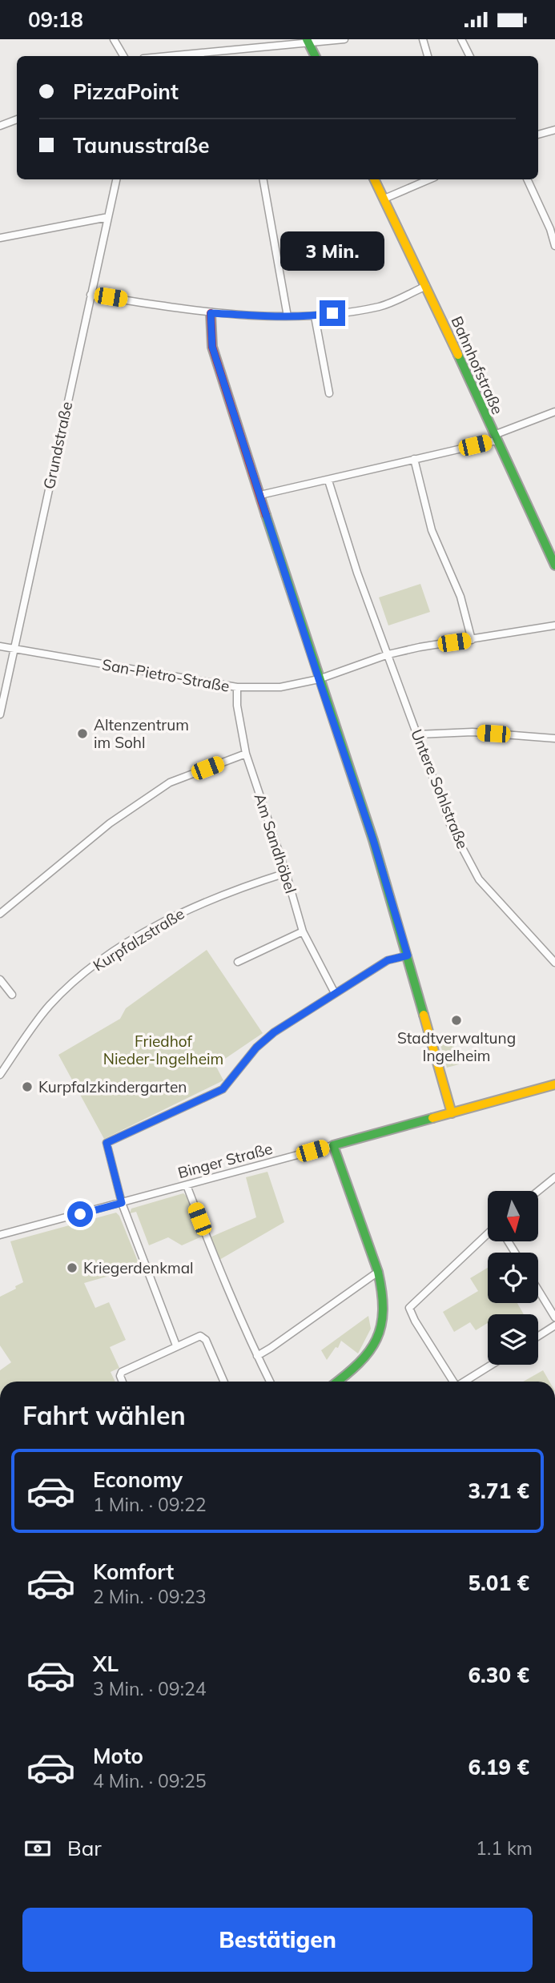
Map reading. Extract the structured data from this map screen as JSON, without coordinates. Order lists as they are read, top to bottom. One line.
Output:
{"streets":{"street":["Bahnhofstraße","Grundstraße","San-Pietro-Straße","Untere Sohlstraße","Am Sandhöbel","Kurpfalzstraße","Binger Straße"]},"crossings":[["Grundstraße","San-Pietro-Straße"],["San-Pietro-Straße","Untere Sohlstraße"],["San-Pietro-Straße","Am Sandhöbel"],["Am Sandhöbel","Kurpfalzstraße"]],"parks":["Friedhof Nieder-Ingelheim"],"places":["Altenzentrum im Sohl","Stadtverwaltung Ingelheim","Kurpfalzkindergarten","Kriegerdenkmal"],"north":"bottom","page":{"status":"09:18","banner":["PizzaPoint","Taunusstraße"],"bubble":"3 Min.","heading":"Fahrt wählen","list":[{"name":"Economy","note":"1 Min. · 09:22","value":"3.71 €"},{"name":"Komfort","note":"2 Min. · 09:23","value":"5.01 €"},{"name":"XL","note":"3 Min. · 09:24","value":"6.30 €"},{"name":"Moto","note":"4 Min. · 09:25","value":"6.19 €"}],"pay":["Bar","1.1 km"],"buttons":"Bestätigen"}}
